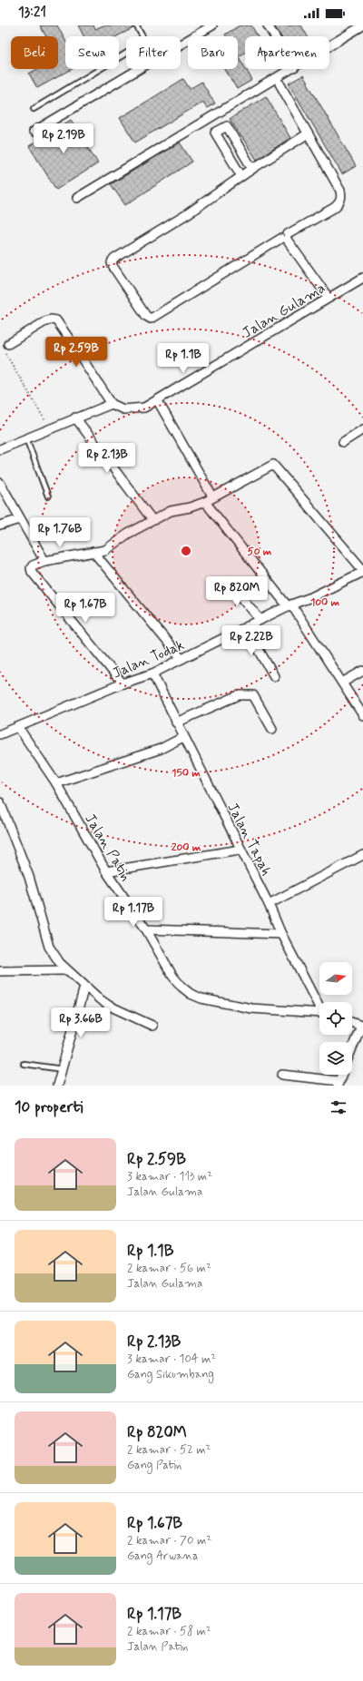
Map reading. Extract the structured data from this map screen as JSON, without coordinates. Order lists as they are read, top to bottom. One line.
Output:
{"streets":{"street":["Jalan Gulama","Jalan Todak","Jalan Tapah","Jalan Patin"]},"crossings":[["Jalan Todak","Jalan Tapah"],["Jalan Todak","Jalan Patin"]],"north":"right","page":{"status":"13:21","chip":["Beli","Sewa","Filter","Baru","Apartemen"],"price":["Rp 2.19B","Rp 2.59B","Rp 1.1B","Rp 2.13B","Rp 1.76B","Rp 820M","Rp 1.67B","Rp 2.22B","Rp 1.17B","Rp 3.66B"],"heading":"10 properti","list":[{"name":"Rp 2.59B","note":"3 kamar · 113 m² · Jalan Gulama"},{"name":"Rp 1.1B","note":"2 kamar · 56 m² · Jalan Gulama"},{"name":"Rp 2.13B","note":"3 kamar · 104 m² · Gang Sikumbang"},{"name":"Rp 820M","note":"2 kamar · 52 m² · Gang Patin"},{"name":"Rp 1.67B","note":"2 kamar · 70 m² · Gang Arwana"},{"name":"Rp 1.17B","note":"2 kamar · 58 m² · Jalan Patin"}]},"rings":["50 m","100 m","150 m","200 m"]}
